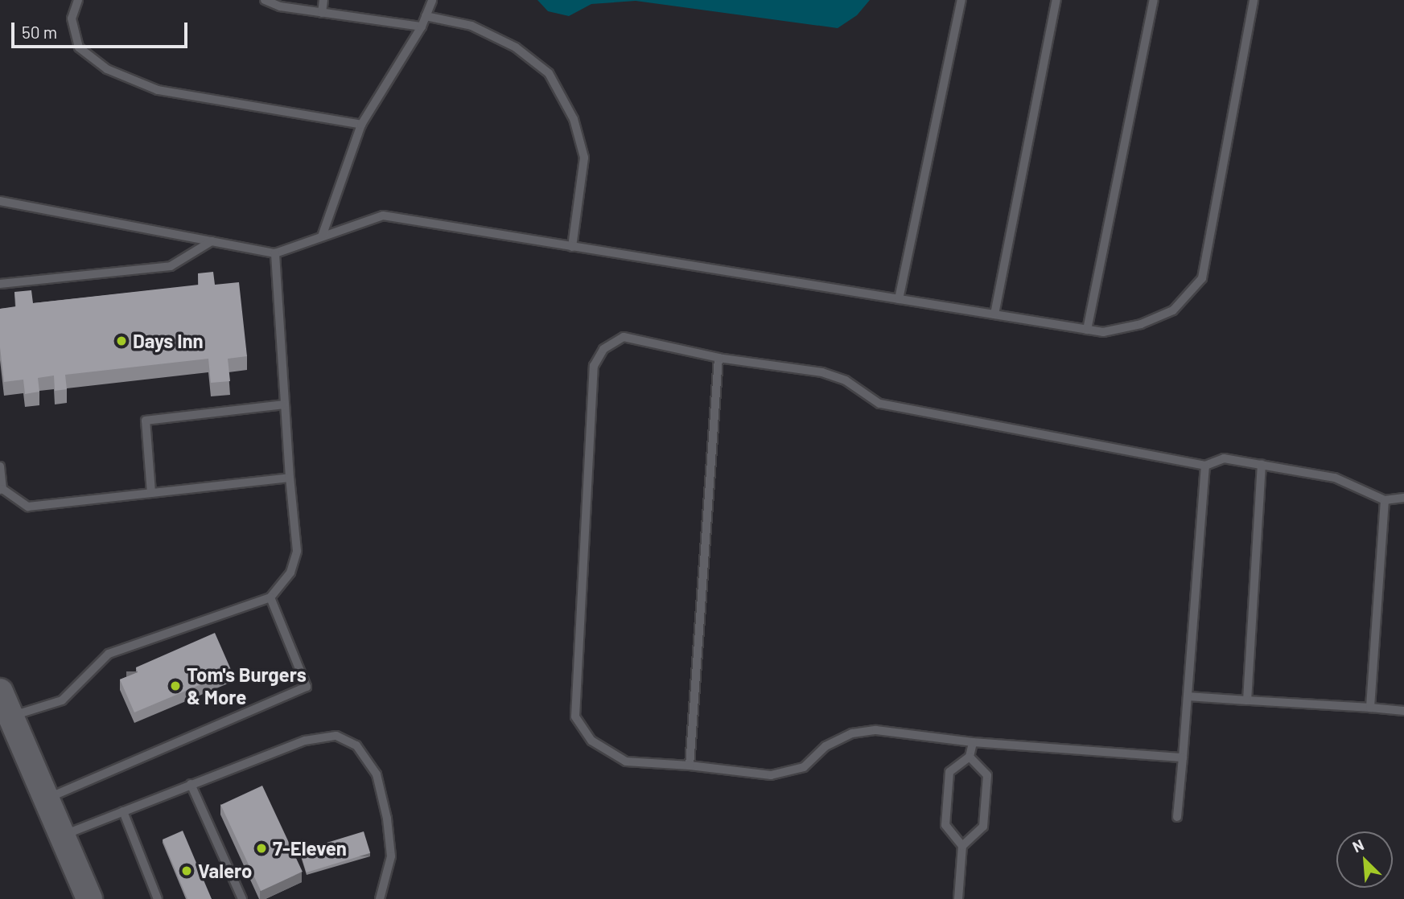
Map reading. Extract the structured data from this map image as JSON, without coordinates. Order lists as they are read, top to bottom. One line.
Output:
{"places":["Days Inn","Tom's Burgers & More","7-Eleven","Valero"],"scale_bar":"50 m","north":"top left"}
